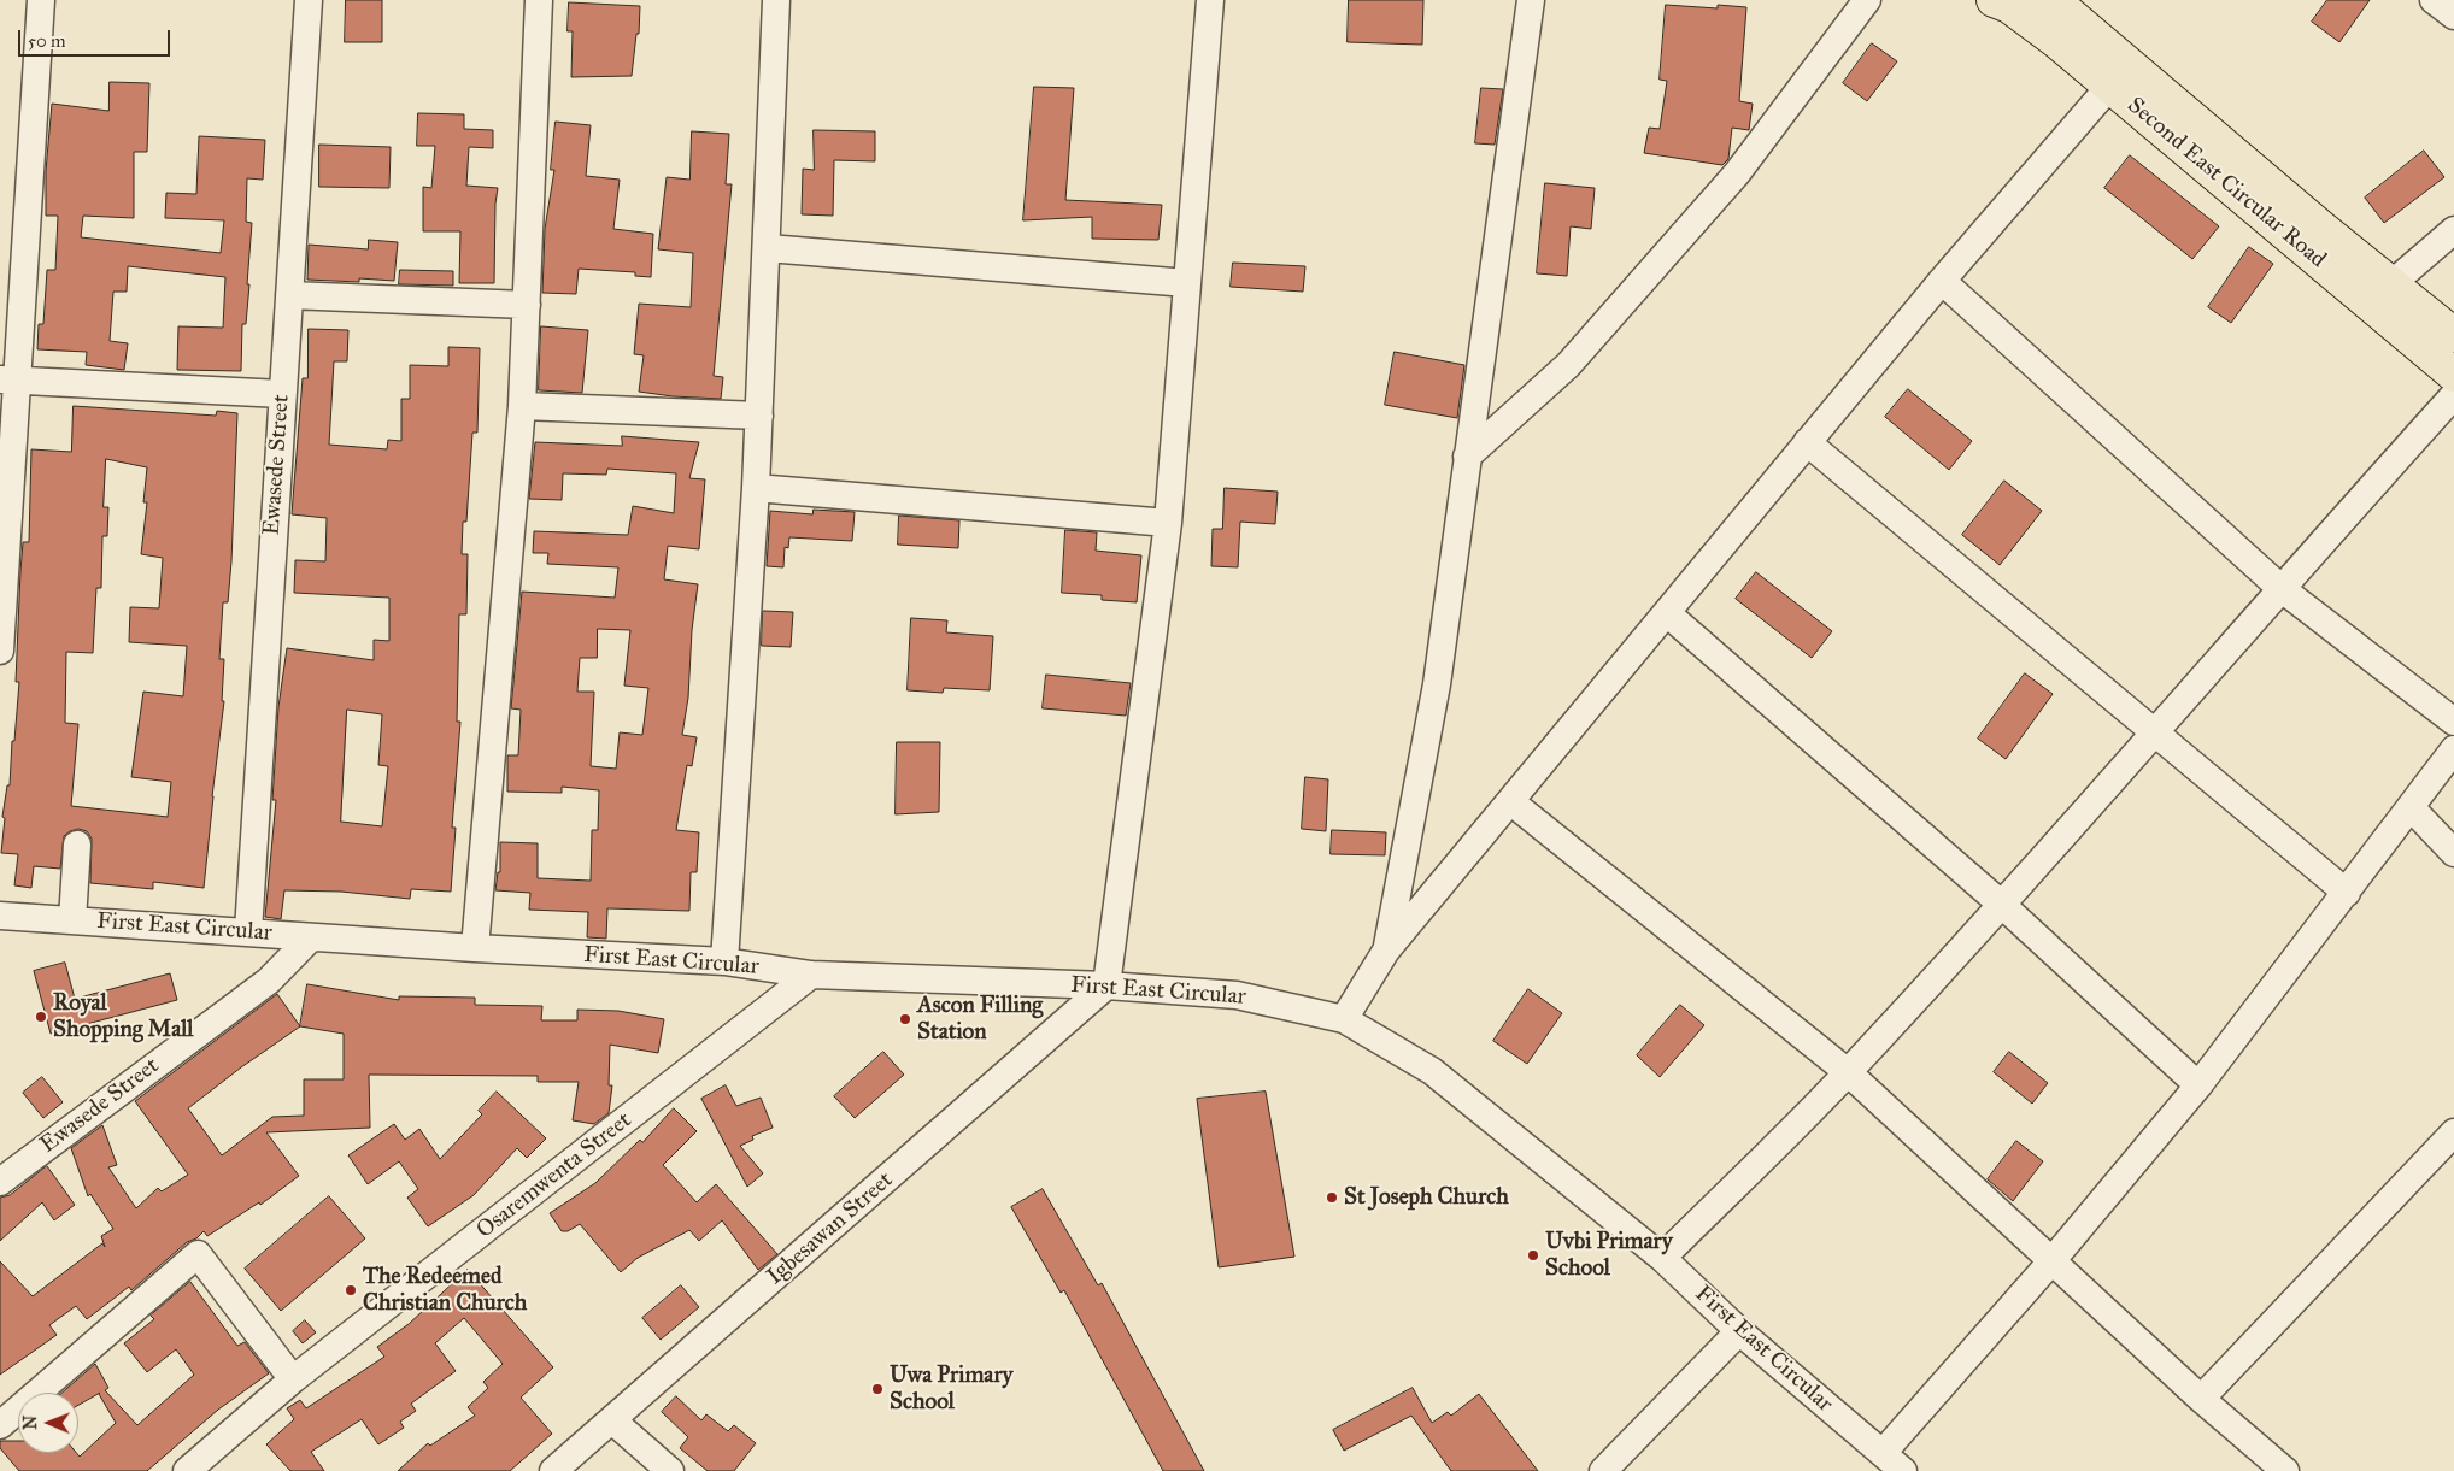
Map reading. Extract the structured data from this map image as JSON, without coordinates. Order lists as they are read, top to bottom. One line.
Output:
{"streets":{"main road":["Second East Circular Road"],"street":["Ewasede Street","First East Circular","Osaremwenta Street","Igbesawan Street"]},"crossings":[["Ewasede Street","First East Circular"],["First East Circular","Osaremwenta Street"],["First East Circular","Igbesawan Street"]],"places":["Royal Shopping Mall","Ascon Filling Station","St Joseph Church","Uvbi Primary School","The Redeemed Christian Church","Uwa Primary School"],"scale_bar":"50 m","north":"left"}
